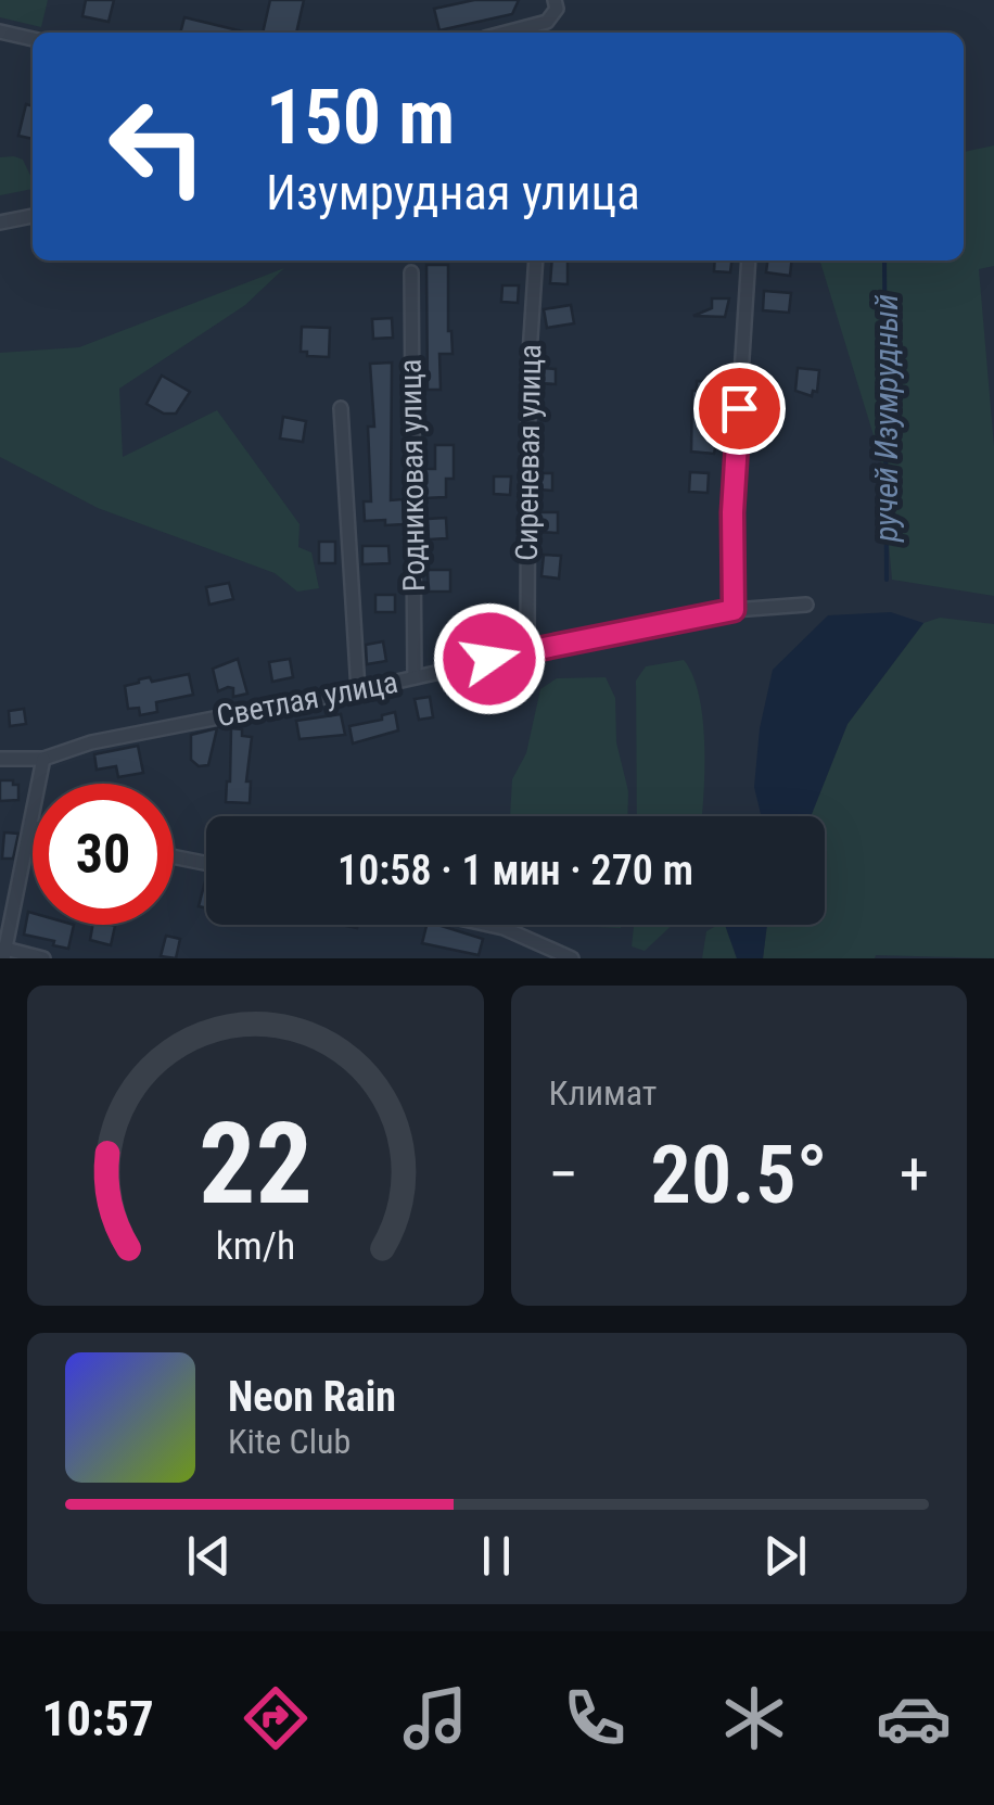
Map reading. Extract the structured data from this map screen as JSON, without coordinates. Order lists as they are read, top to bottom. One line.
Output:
{"streets":{"street":["Сиреневая улица","Родниковая улица","Светлая улица"]},"crossings":[["Сиреневая улица","Светлая улица"],["Родниковая улица","Светлая улица"]],"water":["ручей Изумрудный"],"page":{"turn":["150 m","Изумрудная улица"],"limit":"30","trip":"10:58 · 1 мин · 270 m","tile":"Климат","heat":["−","20.5°","+"],"song":["Neon Rain","Kite Club"],"tabs":"10:57","gauge":["22","km/h"]}}
